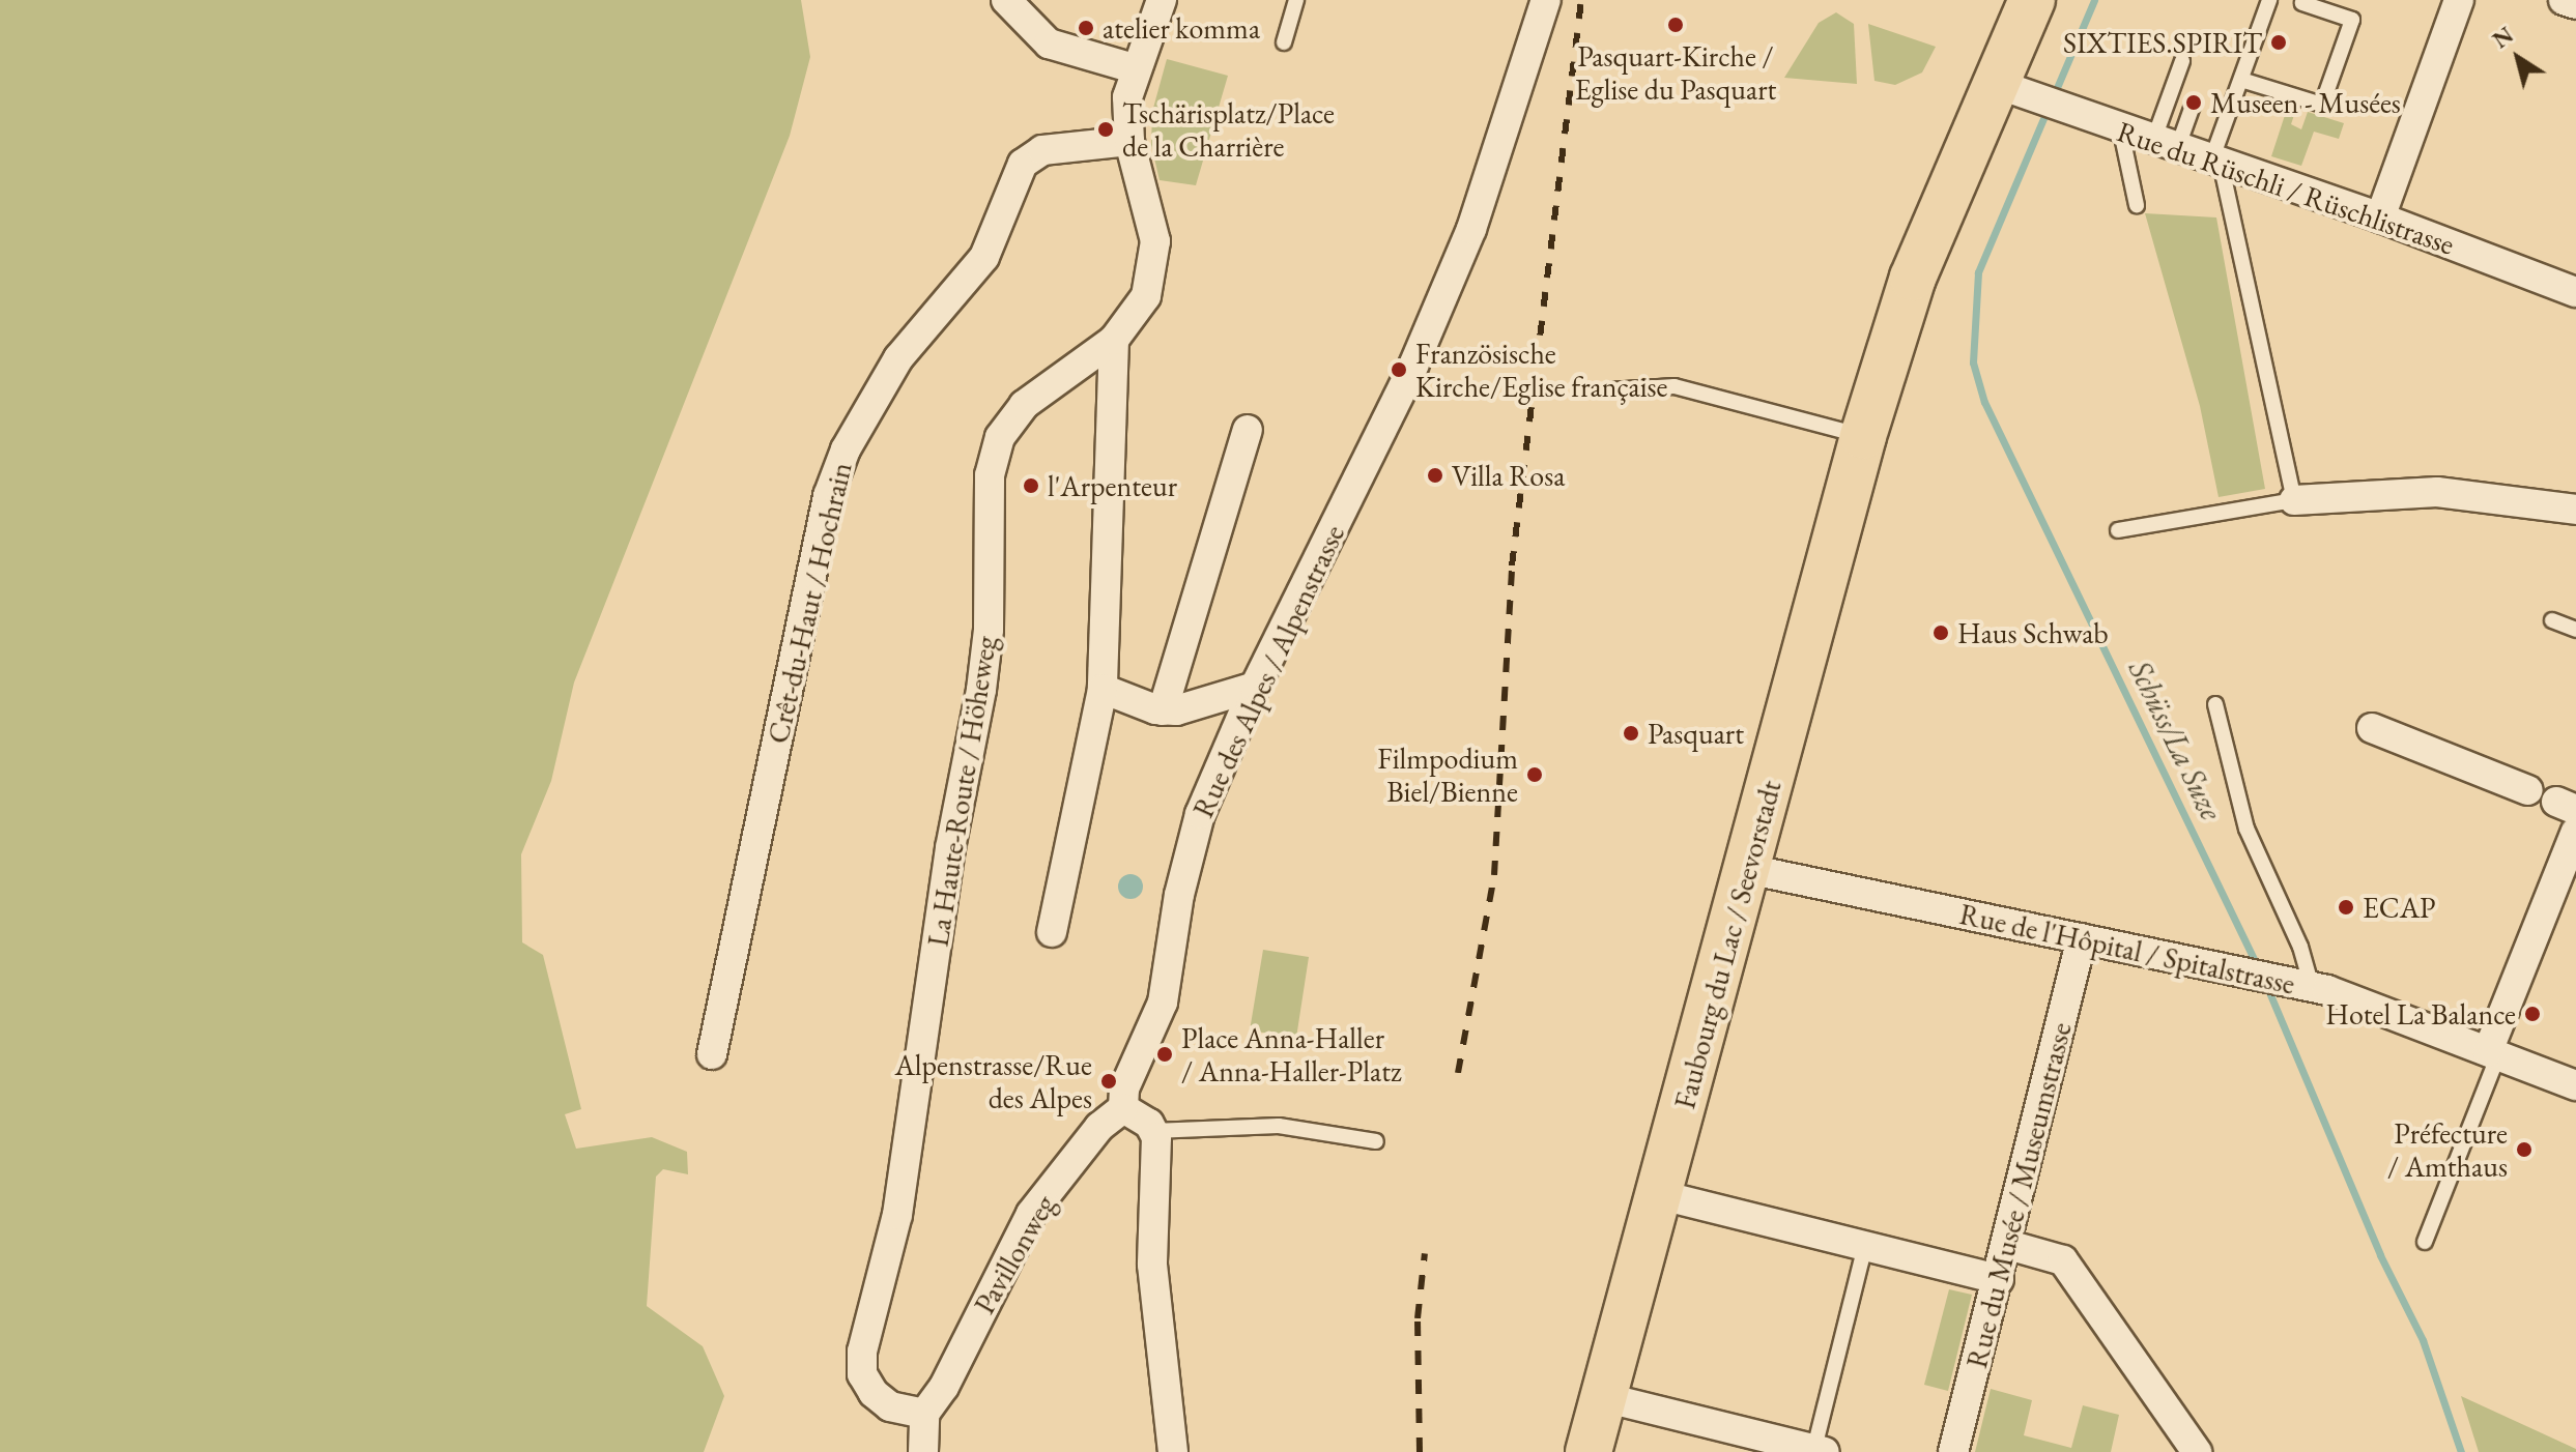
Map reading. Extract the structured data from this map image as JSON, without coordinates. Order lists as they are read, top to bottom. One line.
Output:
{"streets":{"main road":["Faubourg du Lac / Seevorstadt"],"street":["Rue du Rüschli / Rüschlistrasse","Crêt-du-Haut / Hochrain","Rue des Alpes / Alpenstrasse","La Haute-Route / Höheweg","Rue de l'Hôpital / Spitalstrasse","Rue du Musée / Museumstrasse","Pavillonweg"]},"crossings":[["Rue du Rüschli / Rüschlistrasse","Faubourg du Lac / Seevorstadt"],["Crêt-du-Haut / Hochrain","La Haute-Route / Höheweg"],["Rue des Alpes / Alpenstrasse","Pavillonweg"],["La Haute-Route / Höheweg","Pavillonweg"],["Faubourg du Lac / Seevorstadt","Rue de l'Hôpital / Spitalstrasse"],["Rue de l'Hôpital / Spitalstrasse","Rue du Musée / Museumstrasse"]],"water":["Schüss/La Suze"],"places":["Pasquart-Kirche / Eglise du Pasquart","atelier komma","SIXTIES.SPIRIT","Museen - Musées","Tschärisplatz/Place de la Charrière","Französische Kirche/Eglise française","Villa Rosa","l'Arpenteur","Haus Schwab","Pasquart","Filmpodium Biel/Bienne","ECAP","Hotel La Balance","Place Anna-Haller / Anna-Haller-Platz","Alpenstrasse/Rue des Alpes","Préfecture / Amthaus"],"north":"top left"}
